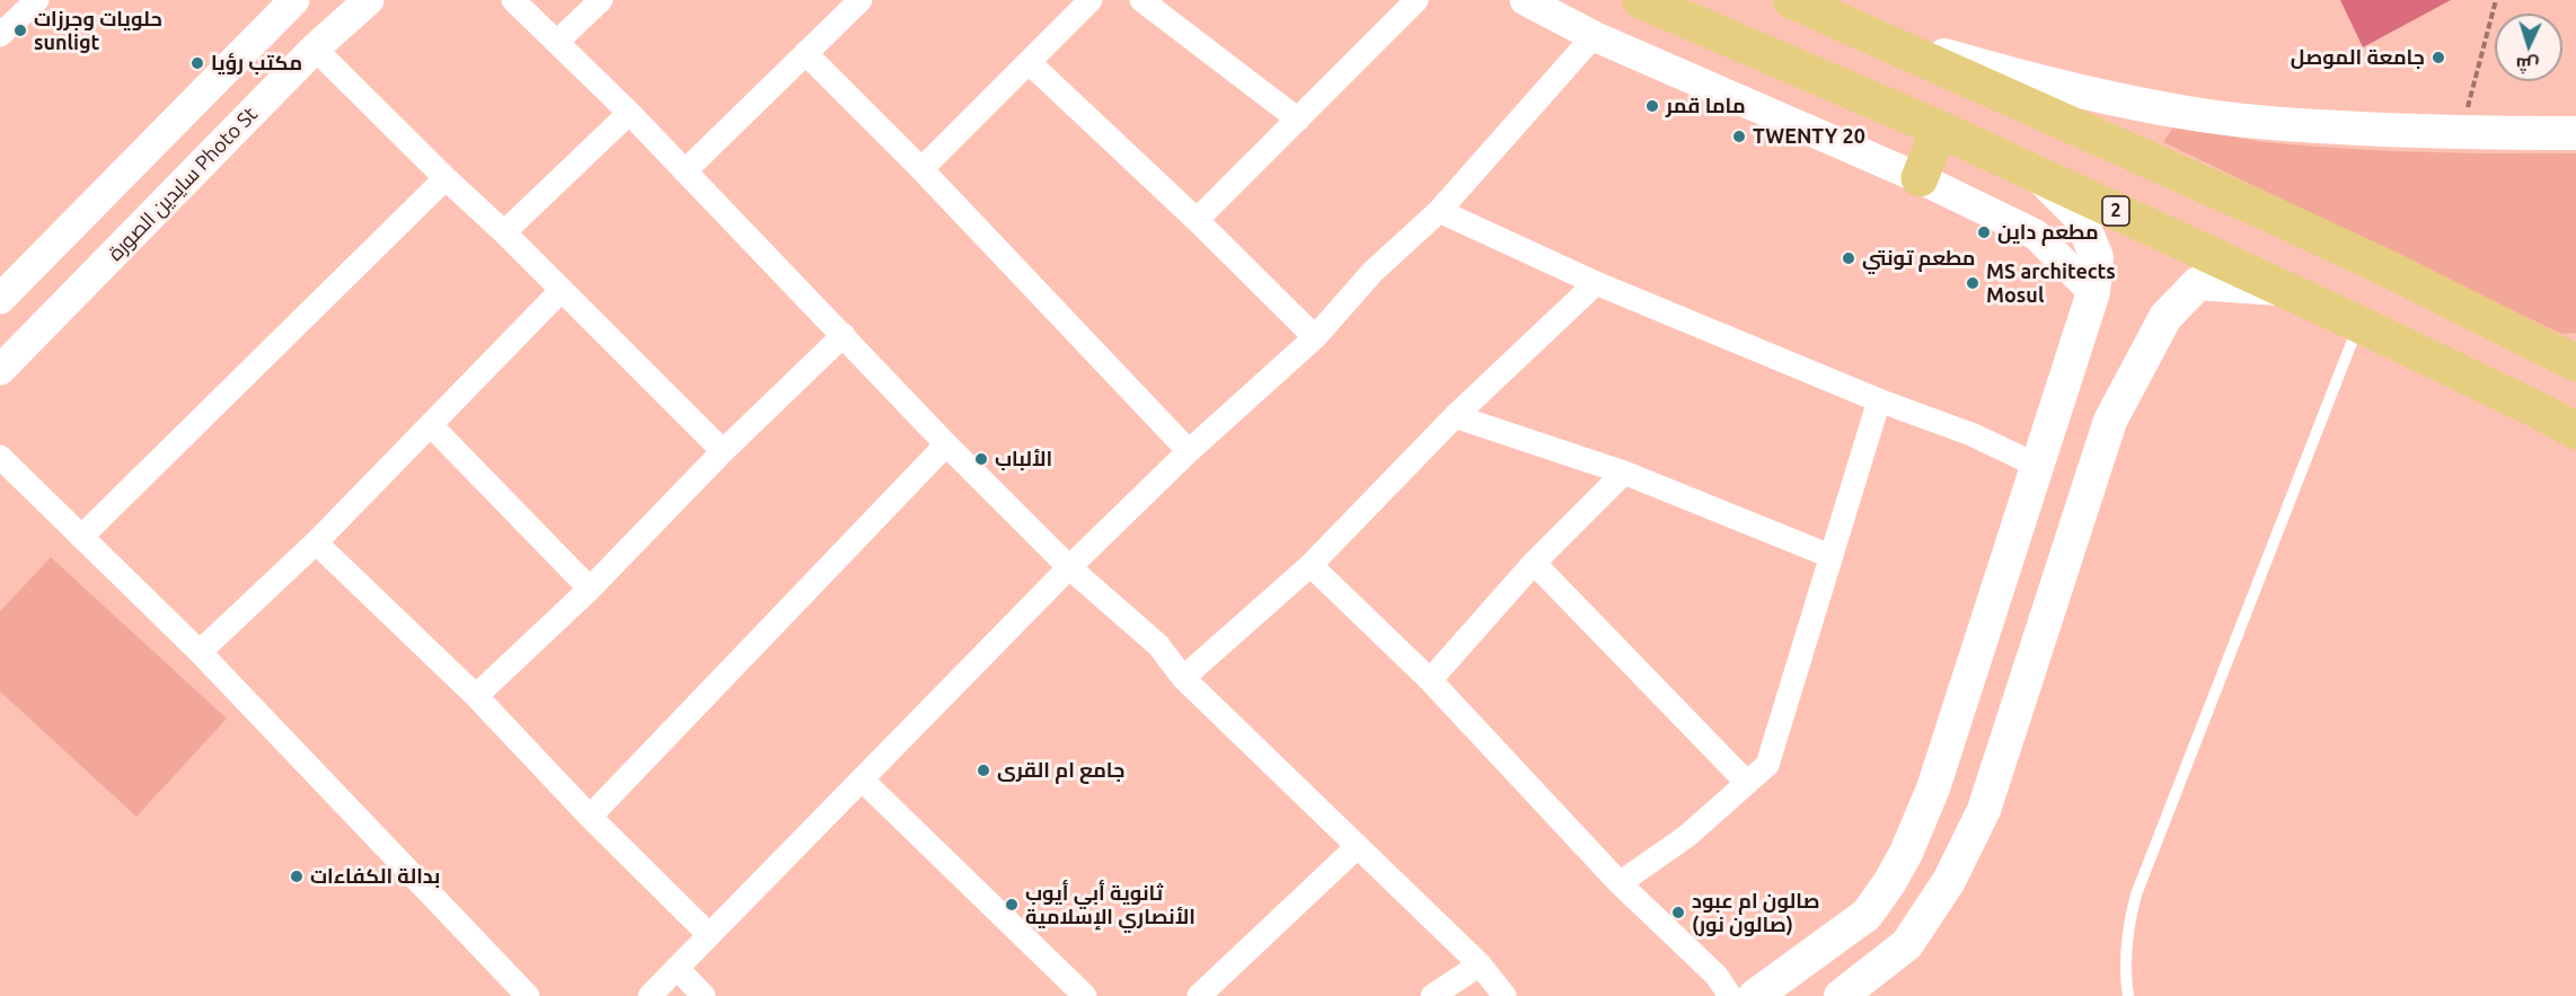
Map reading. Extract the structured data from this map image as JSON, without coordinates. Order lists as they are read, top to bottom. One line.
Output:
{"streets":{"highway":["2"],"street":["سايدين الصورة Photo St"]},"places":["حلويات وجرزات sunligt","جامعة الموصل","مكتب رؤيا","ماما قمر","TWENTY 20","مطعم داين","مطعم تونتي","MS architects Mosul","الألباب","جامع ام القرى","بدالة الكفاءات","ثانوية أبي أيوب الأنصاري الإسلامية","صالون ام عبود (صالون نور)"],"north":"bottom"}
